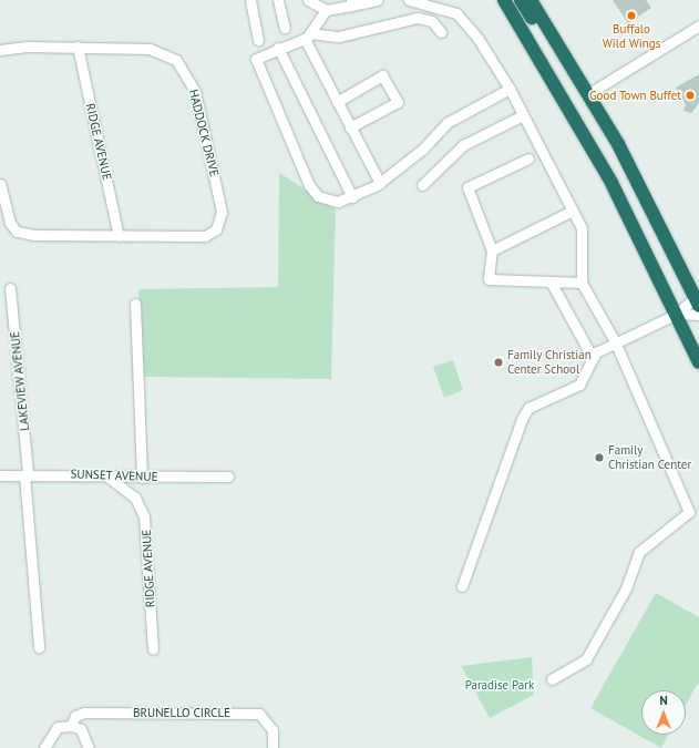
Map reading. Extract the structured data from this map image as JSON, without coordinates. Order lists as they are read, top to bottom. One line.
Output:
{"streets":{"street":["HADDOCK DRIVE","RIDGE AVENUE","LAKEVIEW AVENUE","SUNSET AVENUE","BRUNELLO CIRCLE"]},"crossings":[["HADDOCK DRIVE","RIDGE AVENUE"],["RIDGE AVENUE","SUNSET AVENUE"],["LAKEVIEW AVENUE","SUNSET AVENUE"]],"parks":["Paradise Park"],"places":["Buffalo Wild Wings","Good Town Buffet","Family Christian Center School","Family Christian Center"],"north":"top"}
